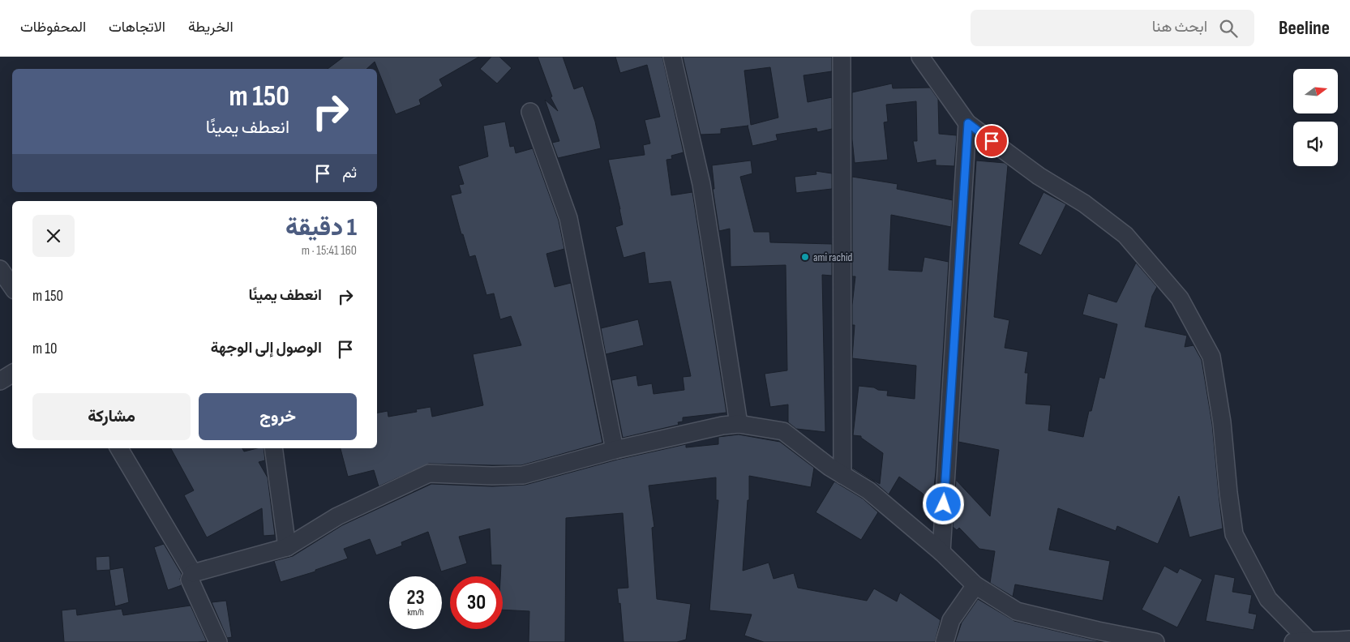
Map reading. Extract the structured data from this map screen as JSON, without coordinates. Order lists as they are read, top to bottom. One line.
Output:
{"places":["ami rachid"],"north":"right","page":{"header":"Beeline","search":"ابحث هنا","nav":["الخريطة","الاتجاهات","المحفوظات"],"turn":["150 m","انعطف يمينًا"],"then":"ثم","heading":["1 دقيقة","160 m · 15:41"],"list":[{"name":"انعطف يمينًا","value":"150 m"},{"name":"الوصول إلى الوجهة","value":"10 m"}],"buttons":["خروج","مشاركة"],"speed":"23 km/h","limit":"30"}}
